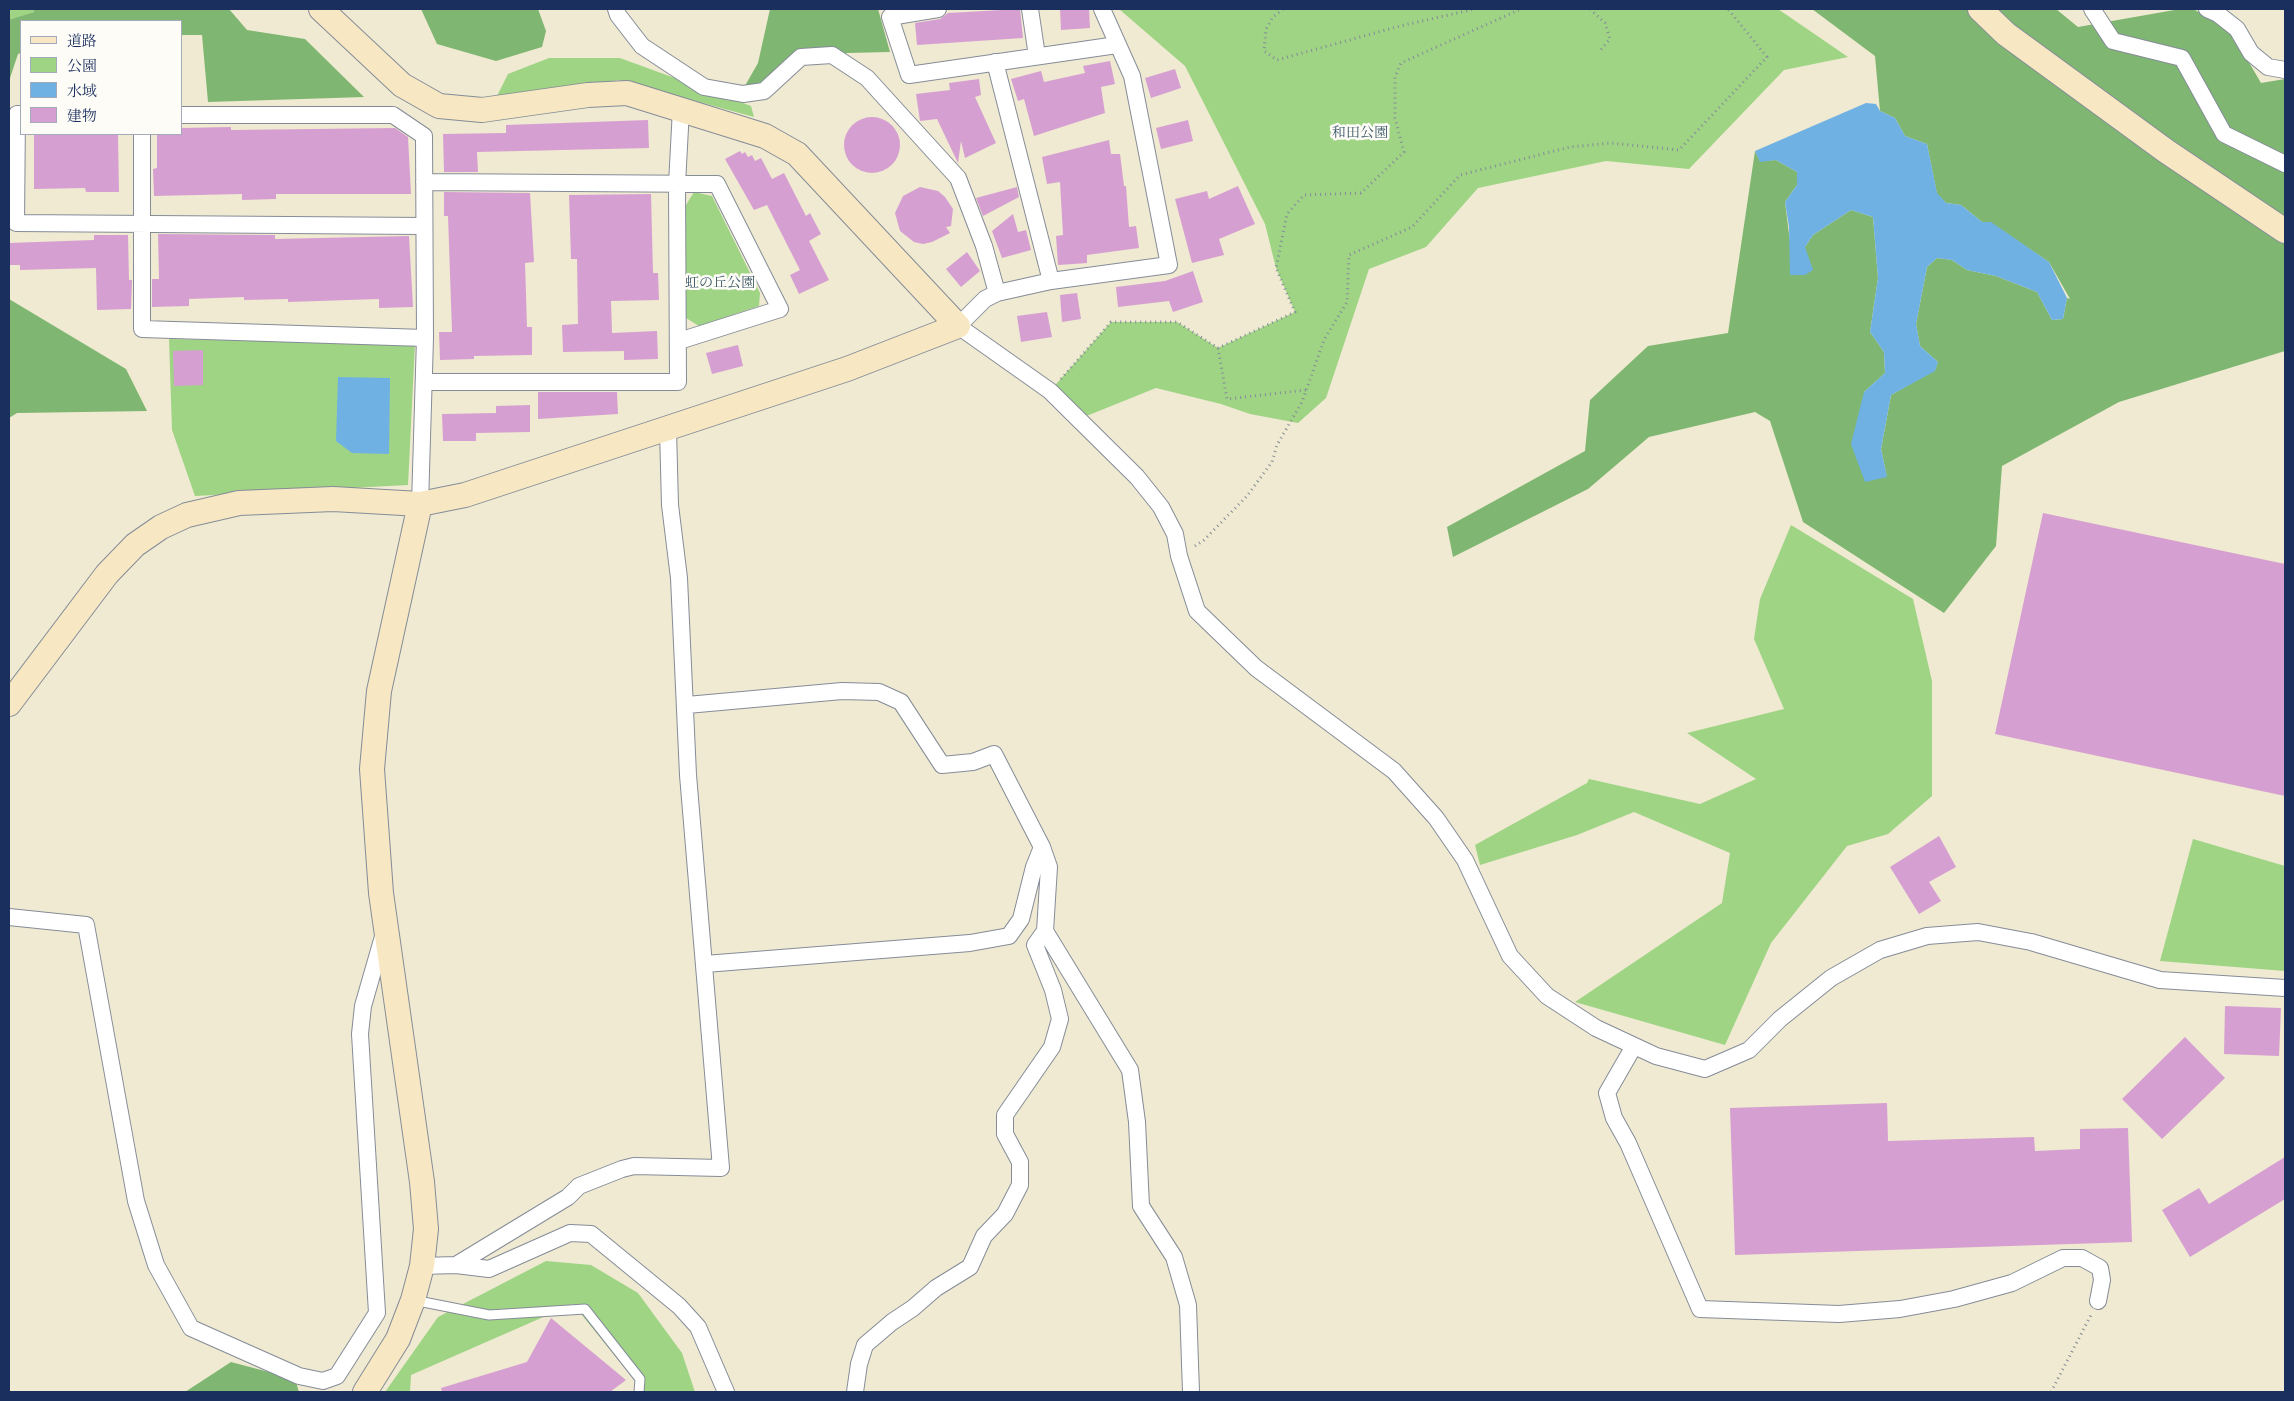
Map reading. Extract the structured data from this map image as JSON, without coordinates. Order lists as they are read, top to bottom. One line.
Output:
{"parks":["和田公園","虹の丘公園"],"legend":["道路","公園","水域","建物"]}
